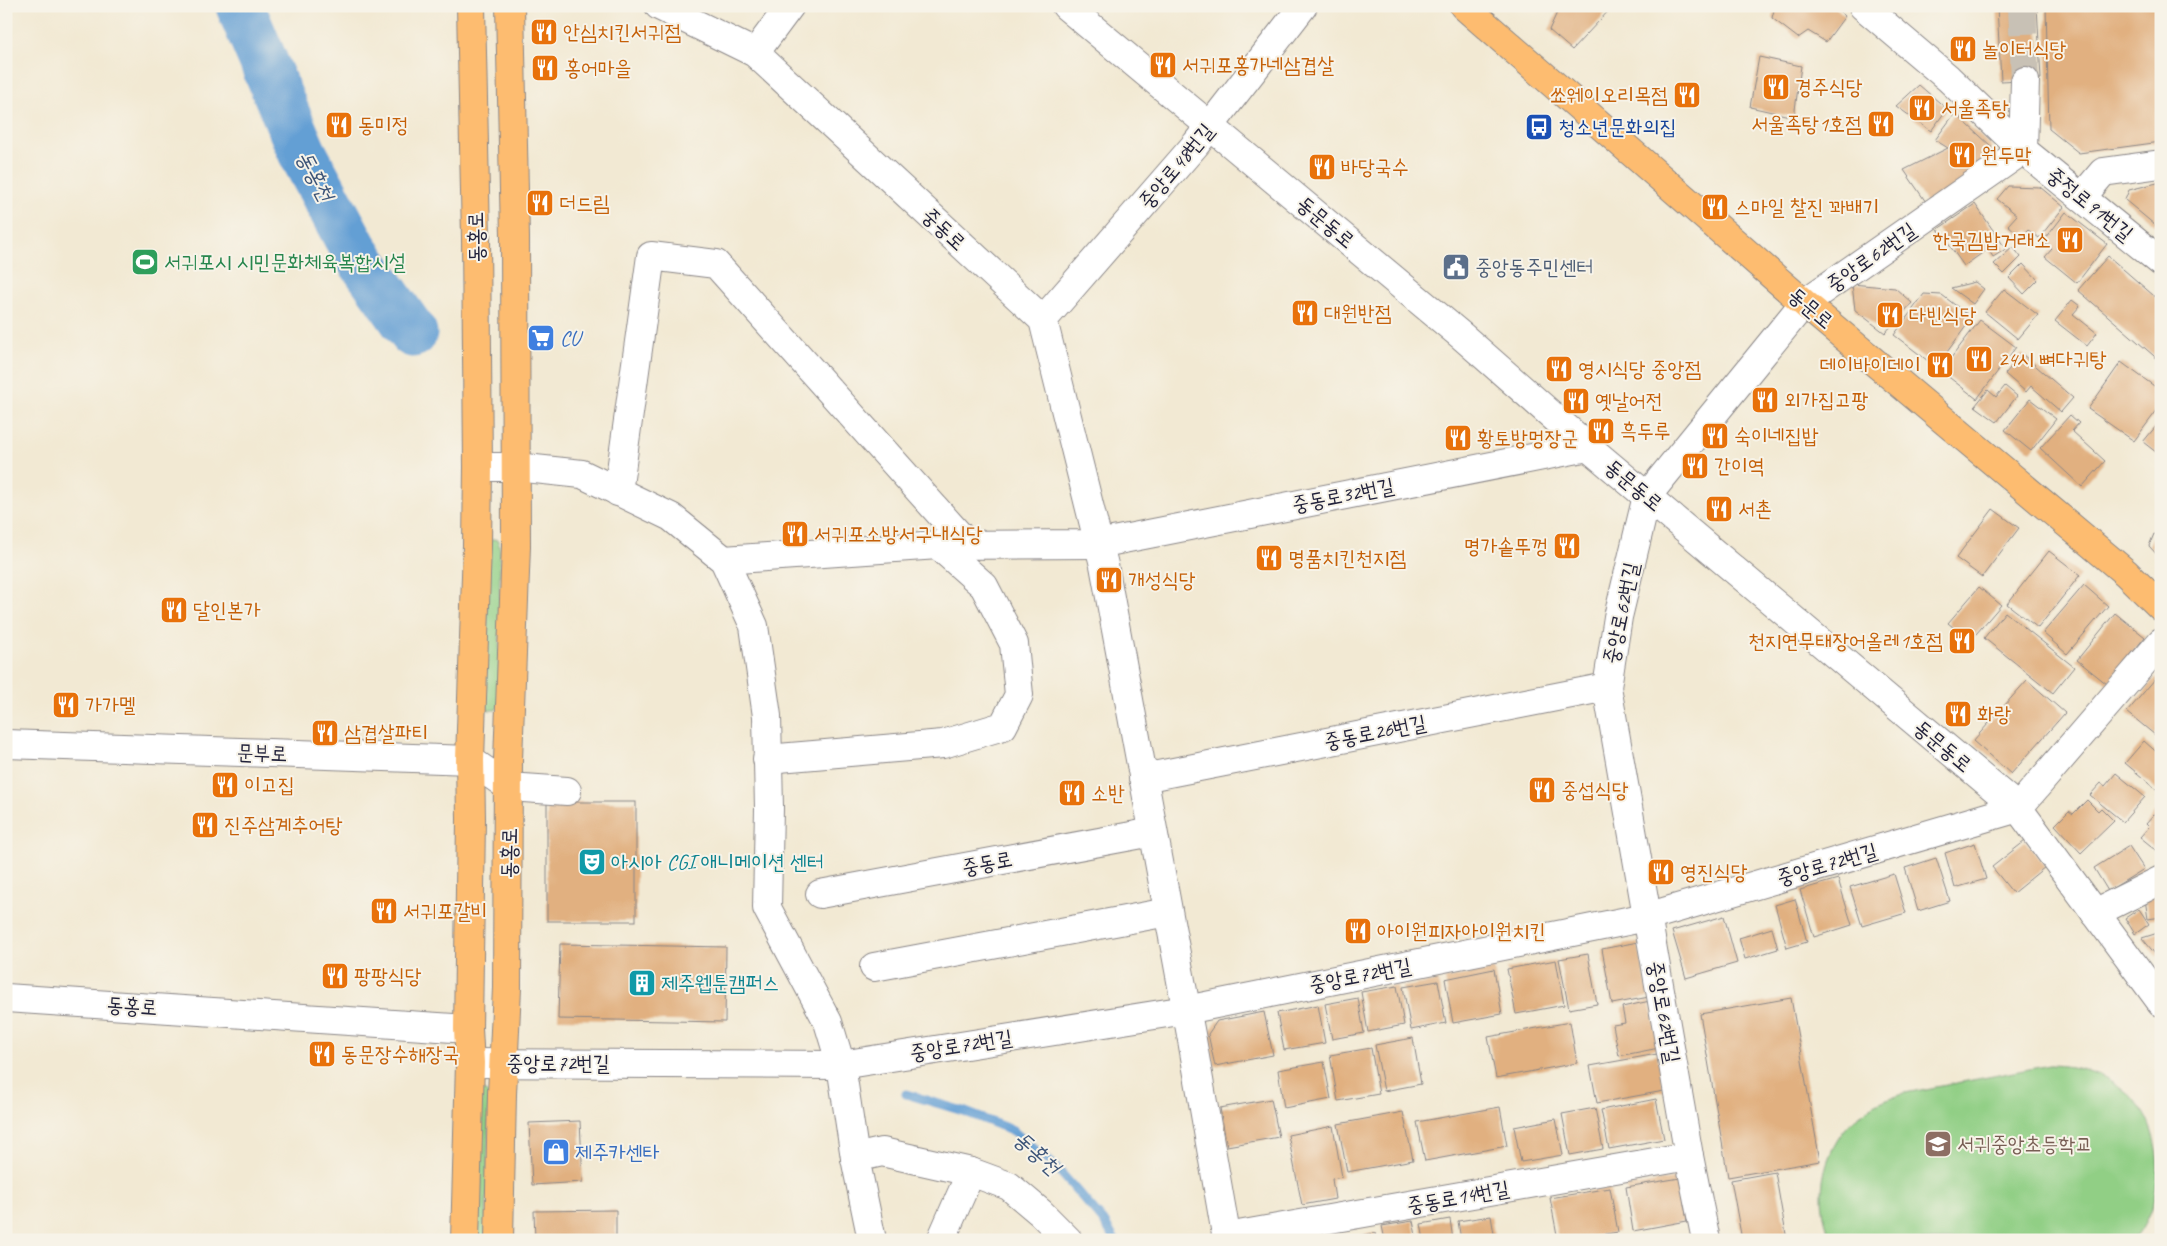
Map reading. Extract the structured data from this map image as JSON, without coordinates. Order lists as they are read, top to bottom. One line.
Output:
{"streets":{"main road":["동홍로","동문로"],"street":["중앙로48번길","중정로91번길","동문동로","중동로","중앙로62번길","중동로32번길","중동로26번길","문부로","중앙로72번길","중동로14번길"]},"crossings":[["중앙로48번길","동문동로"],["중앙로48번길","중동로"],["중정로91번길","중앙로62번길"],["동문동로","중앙로62번길"],["동문동로","중동로32번길"],["동문동로","중앙로72번길"],["동홍로","문부로"],["동홍로","중앙로72번길"],["중앙로62번길","동문로"],["중앙로62번길","중동로26번길"],["중앙로62번길","중앙로72번길"],["중앙로62번길","중동로14번길"]],"water":["동홍천"],"places":{"restaurant":["안심치킨서귀점","놀이터식당","서귀포홍가네삼겹살","홍어마을","경주식당","쑈웨이오리목점","서울족탕","서울족탕1호점","동미정","원두막","바당국수","더드림","스마일 찰진 꽈배기","한국김밥거래소","대원반점","다빈식당","24시 뼈다귀탕","데이바이데이","영시식당 중앙점","외가집고팡","옛날어전","흑두루","숙이네집밥","황토방멍장군","간이역","서촌","서귀포소방서구내식당","명가솥뚜껑","명품치킨천지점","개성식당","달인본가","천지연무태장어올레1호점","가가멜","화랑","삼겹살파티","이고집","중섭식당","소반","진주삼계추어탕","영진식당","서귀포갈비","아이원피자아이원치킨","팡팡식당","동문장수해장국"],"bus stop":["청소년문화의집"],"sports":["서귀포시 시민문화체육복합시설"],"public building":["중앙동주민센터"],"supermarket":["CU"],"theatre":["아시아 CGI 애니메이션 센터"],"building":["제주웹툰캠퍼스"],"school or university":["서귀중앙초등학교"],"shop":["제주카센타"]}}
